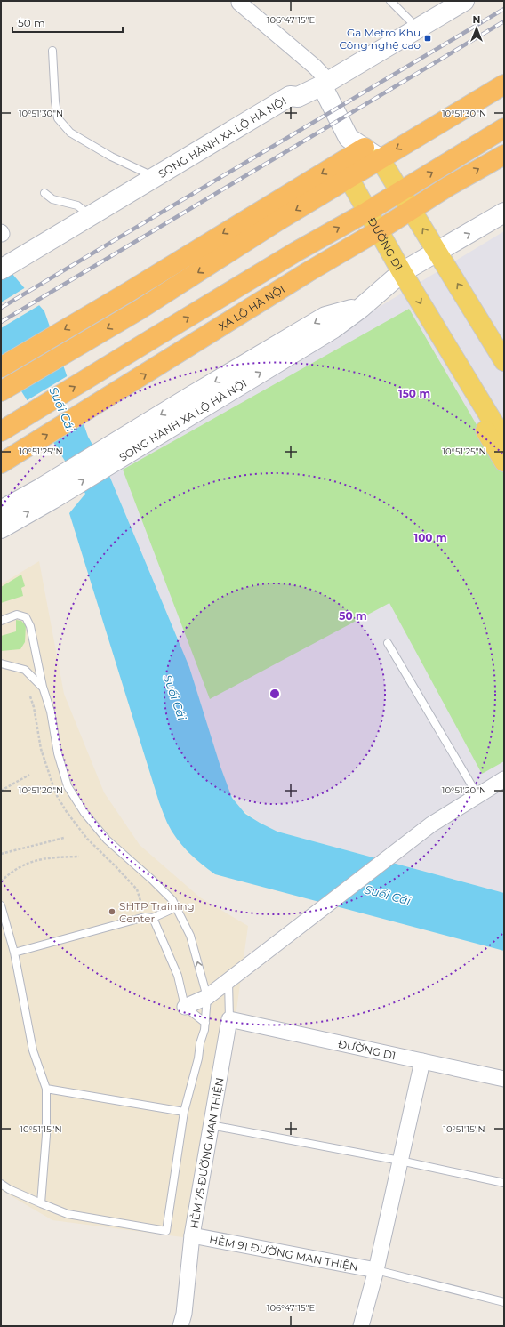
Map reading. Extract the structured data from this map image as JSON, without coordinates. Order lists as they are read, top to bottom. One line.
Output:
{"streets":{"highway":["XA LỘ HÀ NỘI"],"main road":["SONG HÀNH XA LỘ HÀ NỘI","ĐƯỜNG D1"],"street":["HẺM 75 ĐƯỜNG MAN THIỆN","HẺM 91 ĐƯỜNG MAN THIỆN"]},"crossings":[["SONG HÀNH XA LỘ HÀ NỘI","ĐƯỜNG D1"],["ĐƯỜNG D1","XA LỘ HÀ NỘI"],["ĐƯỜNG D1","HẺM 75 ĐƯỜNG MAN THIỆN"],["HẺM 75 ĐƯỜNG MAN THIỆN","HẺM 91 ĐƯỜNG MAN THIỆN"]],"water":["Suối Cái"],"places":{"transit":["Ga Metro Khu Công nghệ cao"],"other":["SHTP Training Center"]},"scale_bar":"50 m","north":"top","coordinates":["106°47'15\"E","10°51'30\"N","10°51'25\"N","10°51'20\"N","10°51'15\"N"],"rings":["150 m","100 m","50 m"]}
